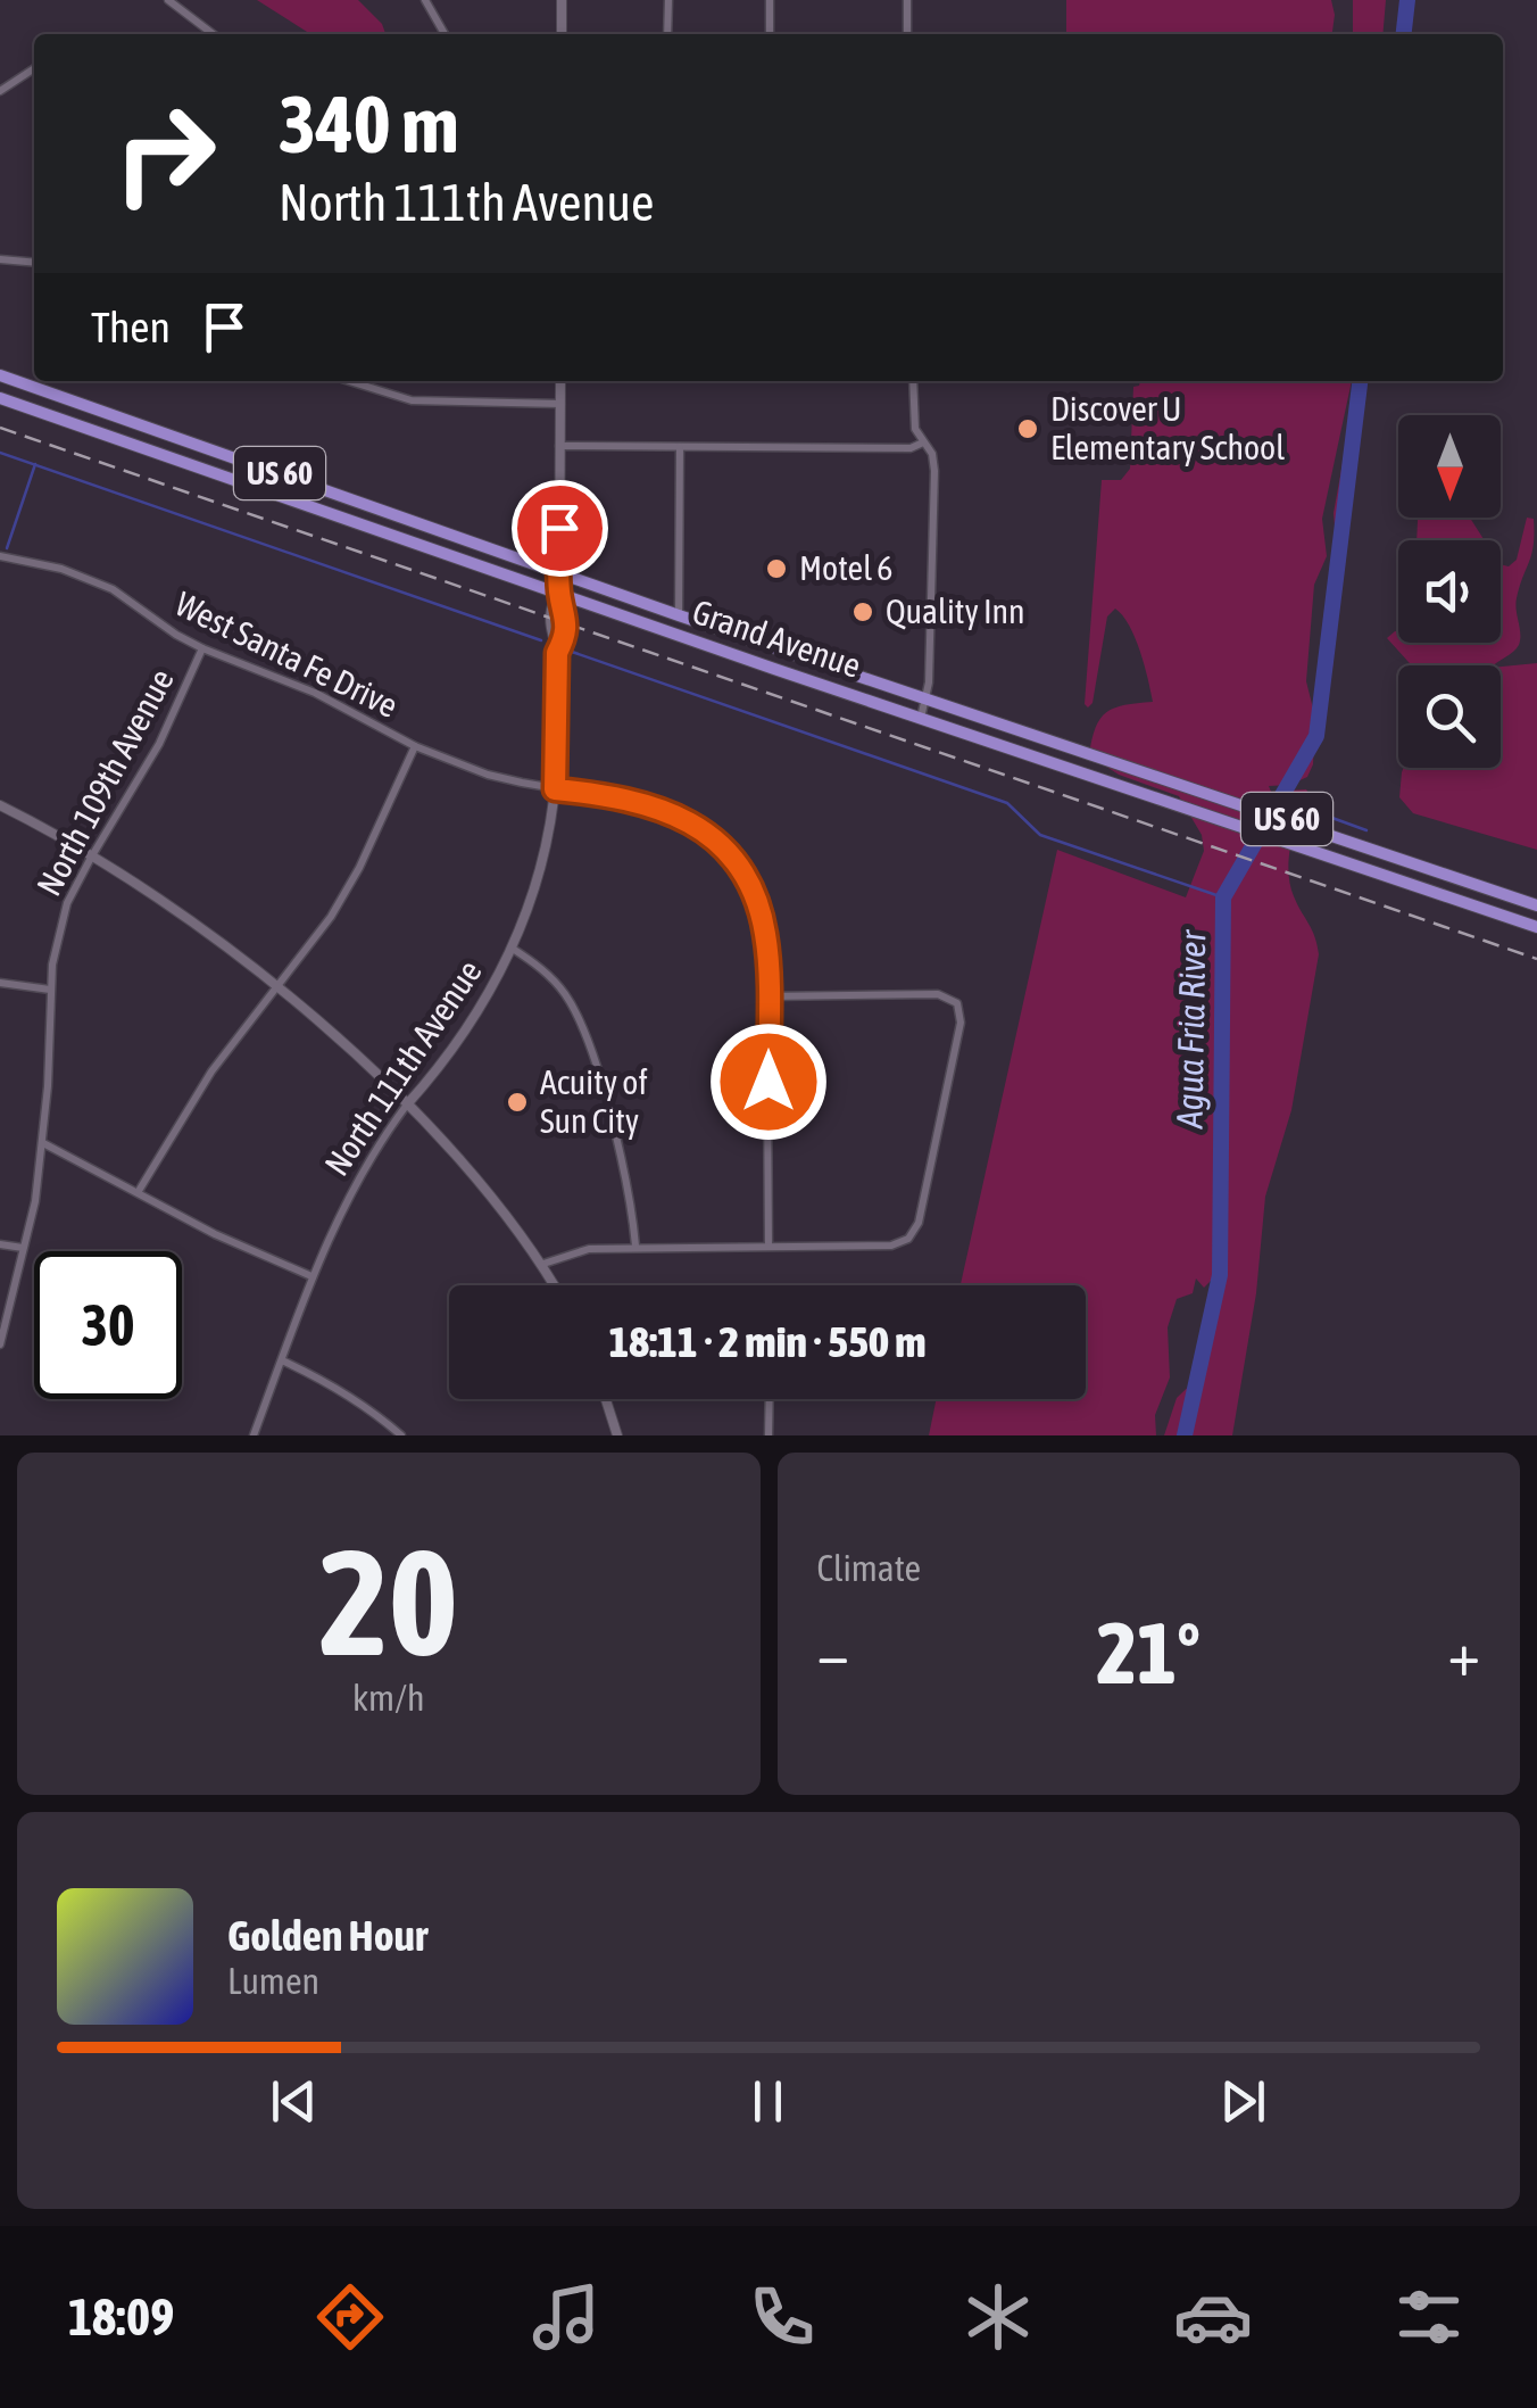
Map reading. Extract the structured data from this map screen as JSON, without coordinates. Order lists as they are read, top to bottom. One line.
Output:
{"streets":{"highway":["US 60","Grand Avenue"],"street":["West Santa Fe Drive","North 109th Avenue","North 111th Avenue"]},"crossings":[["Grand Avenue","North 111th Avenue"],["West Santa Fe Drive","North 109th Avenue"],["West Santa Fe Drive","North 111th Avenue"]],"water":["Agua Fria River"],"places":["Discover U Elementary School","Motel 6","Quality Inn","Acuity of Sun City"],"north":"bottom","page":{"turn":["340 m","North 111th Avenue"],"then":"Then","limit":"30","trip":"18:11 · 2 min · 550 m","tile":[["20","km/h"],"Climate"],"heat":["−","21°","+"],"song":["Golden Hour","Lumen"],"tabs":"18:09"}}
